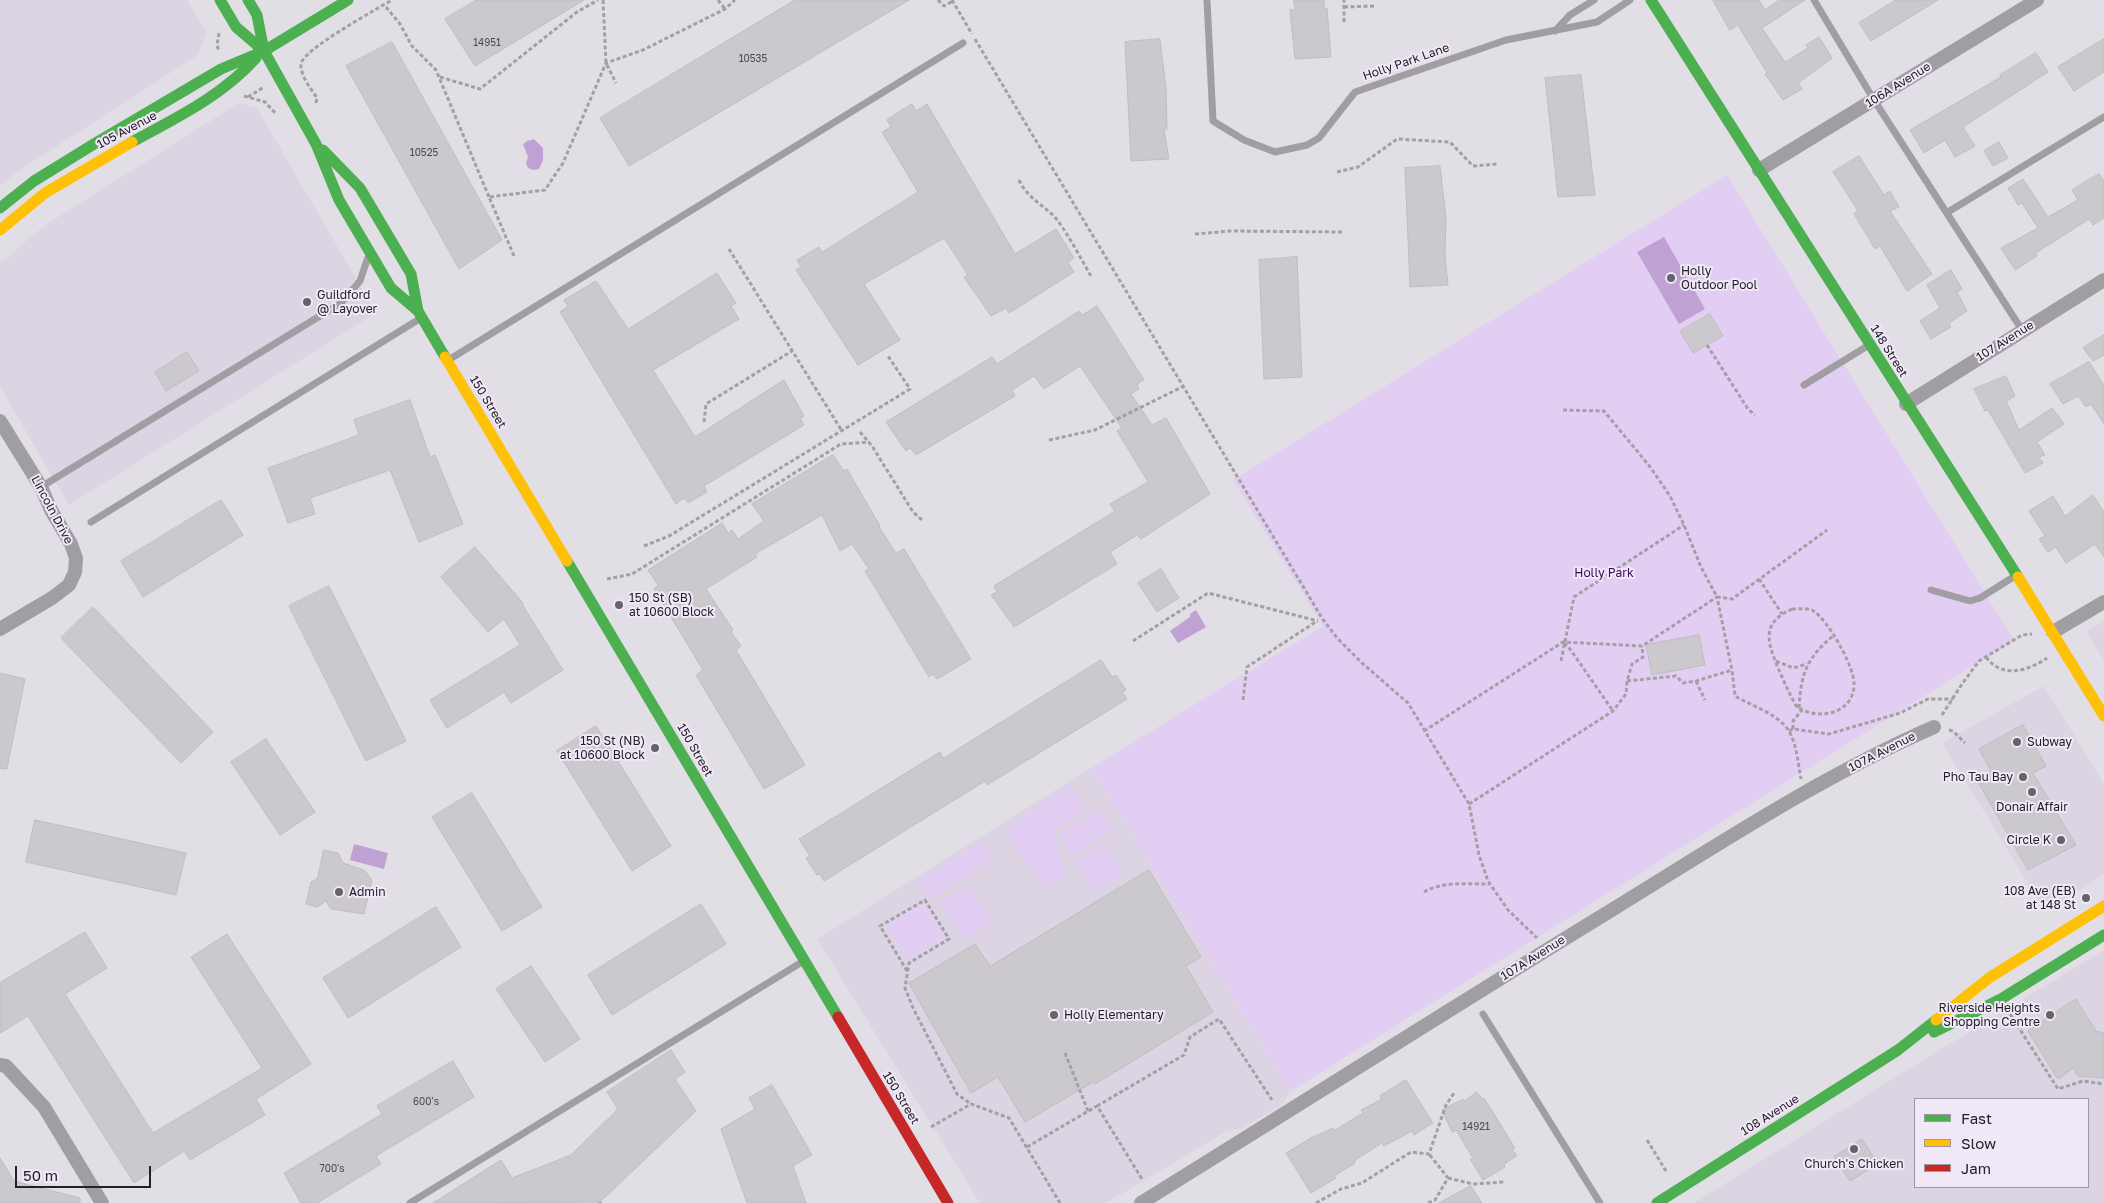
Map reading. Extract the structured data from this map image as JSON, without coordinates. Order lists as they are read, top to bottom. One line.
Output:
{"streets":{"main road":["105 Avenue","148 Street","150 Street","108 Avenue"],"street":["106A Avenue","107 Avenue","Lincoln Drive","107A Avenue"],"lane":["Holly Park Lane"]},"crossings":[["106A Avenue","148 Street"],["105 Avenue","150 Street"],["107 Avenue","148 Street"]],"parks":["Holly Park"],"places":["Holly Outdoor Pool","Guildford @ Layover","150 St (SB) at 10600 Block","Subway","150 St (NB) at 10600 Block","Pho Tau Bay","Donair Affair","Circle K","Admin","108 Ave (EB) at 148 St","Holly Elementary","Riverside Heights Shopping Centre","Church's Chicken"],"house_numbers":["14951","10535","10525","600's","14921","700's"],"legend":["Fast","Slow","Jam"],"scale_bar":"50 m"}
